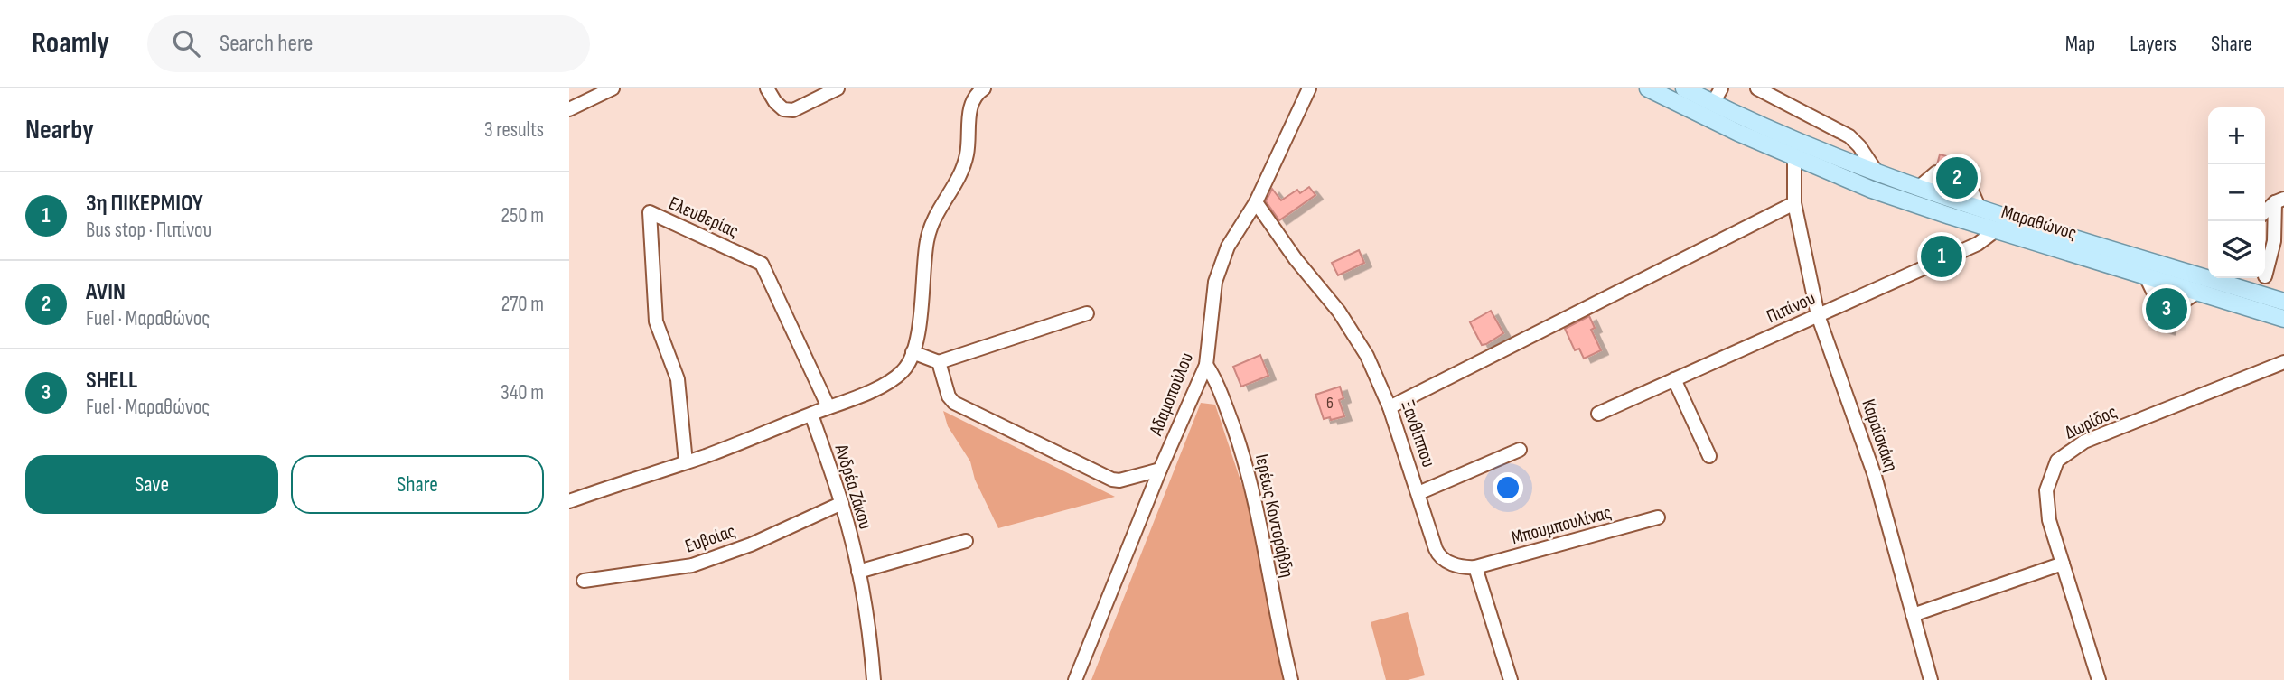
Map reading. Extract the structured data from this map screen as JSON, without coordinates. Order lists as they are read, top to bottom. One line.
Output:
{"streets":{"main road":["Μαραθώνος"],"street":["Ελευθερίας","Πιπίνου","Αδαμοπούλου","Δωρίδος","Ξανθίππου","Καραϊσκάκη","Ανδρέα Ζάκου","Ιερέως Κοντοράβδη","Μπουμπουλίνας","Ευβοίας"]},"crossings":[["Μαραθώνος","Πιπίνου"],["Μαραθώνος","Καραϊσκάκη"],["Πιπίνου","Καραϊσκάκη"],["Αδαμοπούλου","Ξανθίππου"],["Αδαμοπούλου","Ιερέως Κοντοράβδη"],["Ξανθίππου","Μπουμπουλίνας"],["Ανδρέα Ζάκου","Ευβοίας"]],"house_numbers":["6"],"page":{"header":"Roamly","search":"Search here","nav":["Map","Layers","Share"],"heading":["Nearby","3 results"],"map_buttons":["+","−"],"pins":["2","1","3"],"list":[{"mark":"1","name":"3η ΠΙΚΕΡΜΙΟΥ","note":"Bus stop · Πιπίνου","value":"250 m"},{"mark":"2","name":"AVIN","note":"Fuel · Μαραθώνος","value":"270 m"},{"mark":"3","name":"SHELL","note":"Fuel · Μαραθώνος","value":"340 m"}],"buttons":["Save","Share"]}}
